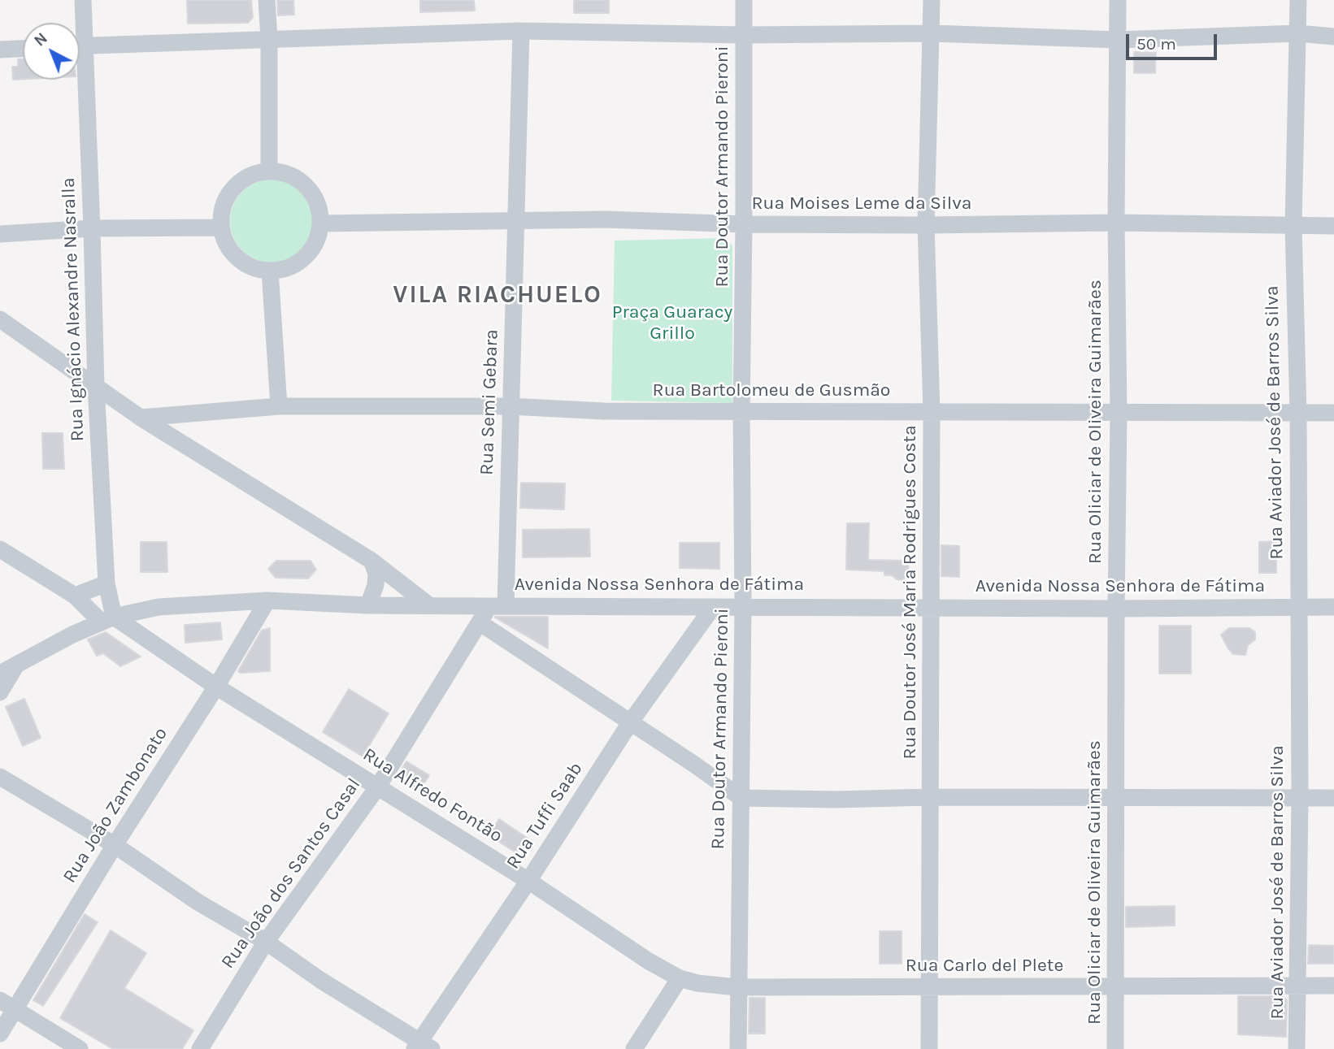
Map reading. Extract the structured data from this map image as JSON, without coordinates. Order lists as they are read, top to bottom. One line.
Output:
{"streets":{"street":["Rua Doutor Armando Pieroni","Rua Moises Leme da Silva","Rua Ignácio Alexandre Nasralla","Rua Bartolomeu de Gusmão","Rua Semi Gebara","Rua Oliciar de Oliveira Guimarães","Rua Aviador José de Barros Silva","Avenida Nossa Senhora de Fátima","Rua Doutor José Maria Rodrigues Costa","Rua Alfredo Fontão","Rua João Zambonato","Rua Tuffi Saab","Rua João dos Santos Casal","Rua Carlo del Plete"]},"crossings":[["Rua Doutor Armando Pieroni","Rua Moises Leme da Silva"],["Rua Doutor Armando Pieroni","Rua Bartolomeu de Gusmão"],["Rua Doutor Armando Pieroni","Avenida Nossa Senhora de Fátima"],["Rua Doutor Armando Pieroni","Rua Alfredo Fontão"],["Rua Doutor Armando Pieroni","Rua Carlo del Plete"],["Rua Moises Leme da Silva","Rua Semi Gebara"],["Rua Moises Leme da Silva","Rua Oliciar de Oliveira Guimarães"],["Rua Moises Leme da Silva","Rua Aviador José de Barros Silva"],["Rua Moises Leme da Silva","Rua Doutor José Maria Rodrigues Costa"],["Rua Ignácio Alexandre Nasralla","Avenida Nossa Senhora de Fátima"],["Rua Ignácio Alexandre Nasralla","Rua Alfredo Fontão"],["Rua Bartolomeu de Gusmão","Rua Semi Gebara"],["Rua Bartolomeu de Gusmão","Rua Oliciar de Oliveira Guimarães"],["Rua Bartolomeu de Gusmão","Rua Aviador José de Barros Silva"],["Rua Bartolomeu de Gusmão","Rua Doutor José Maria Rodrigues Costa"],["Rua Semi Gebara","Avenida Nossa Senhora de Fátima"],["Rua Oliciar de Oliveira Guimarães","Avenida Nossa Senhora de Fátima"],["Rua Oliciar de Oliveira Guimarães","Rua Carlo del Plete"],["Rua Aviador José de Barros Silva","Avenida Nossa Senhora de Fátima"],["Rua Aviador José de Barros Silva","Rua Carlo del Plete"],["Avenida Nossa Senhora de Fátima","Rua Doutor José Maria Rodrigues Costa"],["Avenida Nossa Senhora de Fátima","Rua Alfredo Fontão"],["Avenida Nossa Senhora de Fátima","Rua João Zambonato"],["Avenida Nossa Senhora de Fátima","Rua Tuffi Saab"],["Avenida Nossa Senhora de Fátima","Rua João dos Santos Casal"],["Rua Doutor José Maria Rodrigues Costa","Rua Carlo del Plete"],["Rua Alfredo Fontão","Rua João Zambonato"],["Rua Alfredo Fontão","Rua Tuffi Saab"],["Rua Alfredo Fontão","Rua João dos Santos Casal"],["Rua Alfredo Fontão","Rua Carlo del Plete"]],"districts":["VILA RIACHUELO"],"parks":["Praça Guaracy Grillo"],"scale_bar":"50 m","north":"top left"}
